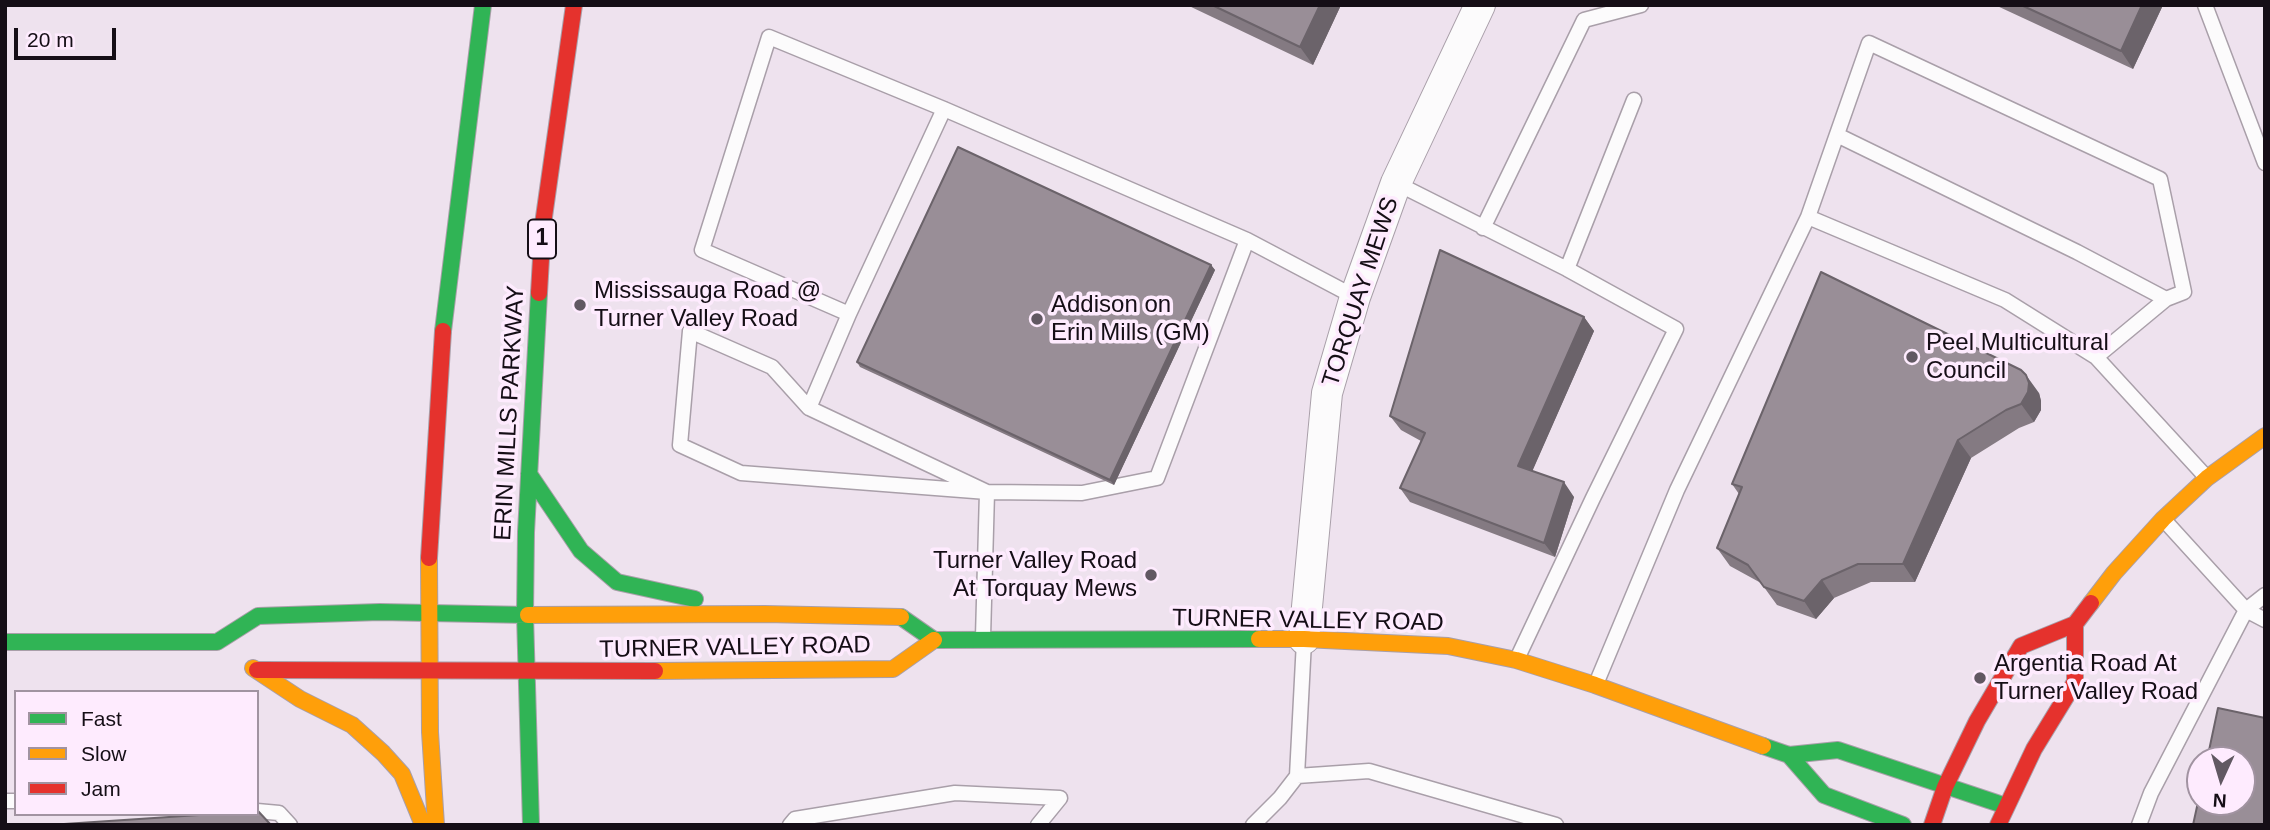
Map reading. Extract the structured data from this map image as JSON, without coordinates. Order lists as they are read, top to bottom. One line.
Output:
{"streets":{"main road":["1","ERIN MILLS PARKWAY","TURNER VALLEY ROAD"],"street":["TORQUAY MEWS"]},"crossings":[["1","ERIN MILLS PARKWAY"],["1","TURNER VALLEY ROAD"],["TORQUAY MEWS","TURNER VALLEY ROAD"],["ERIN MILLS PARKWAY","TURNER VALLEY ROAD"]],"places":["Mississauga Road @ Turner Valley Road","Addison on Erin Mills (GM)","Peel Multicultural Council","Turner Valley Road At Torquay Mews","Argentia Road At Turner Valley Road"],"legend":["Fast","Slow","Jam"],"scale_bar":"20 m","north":"bottom"}
